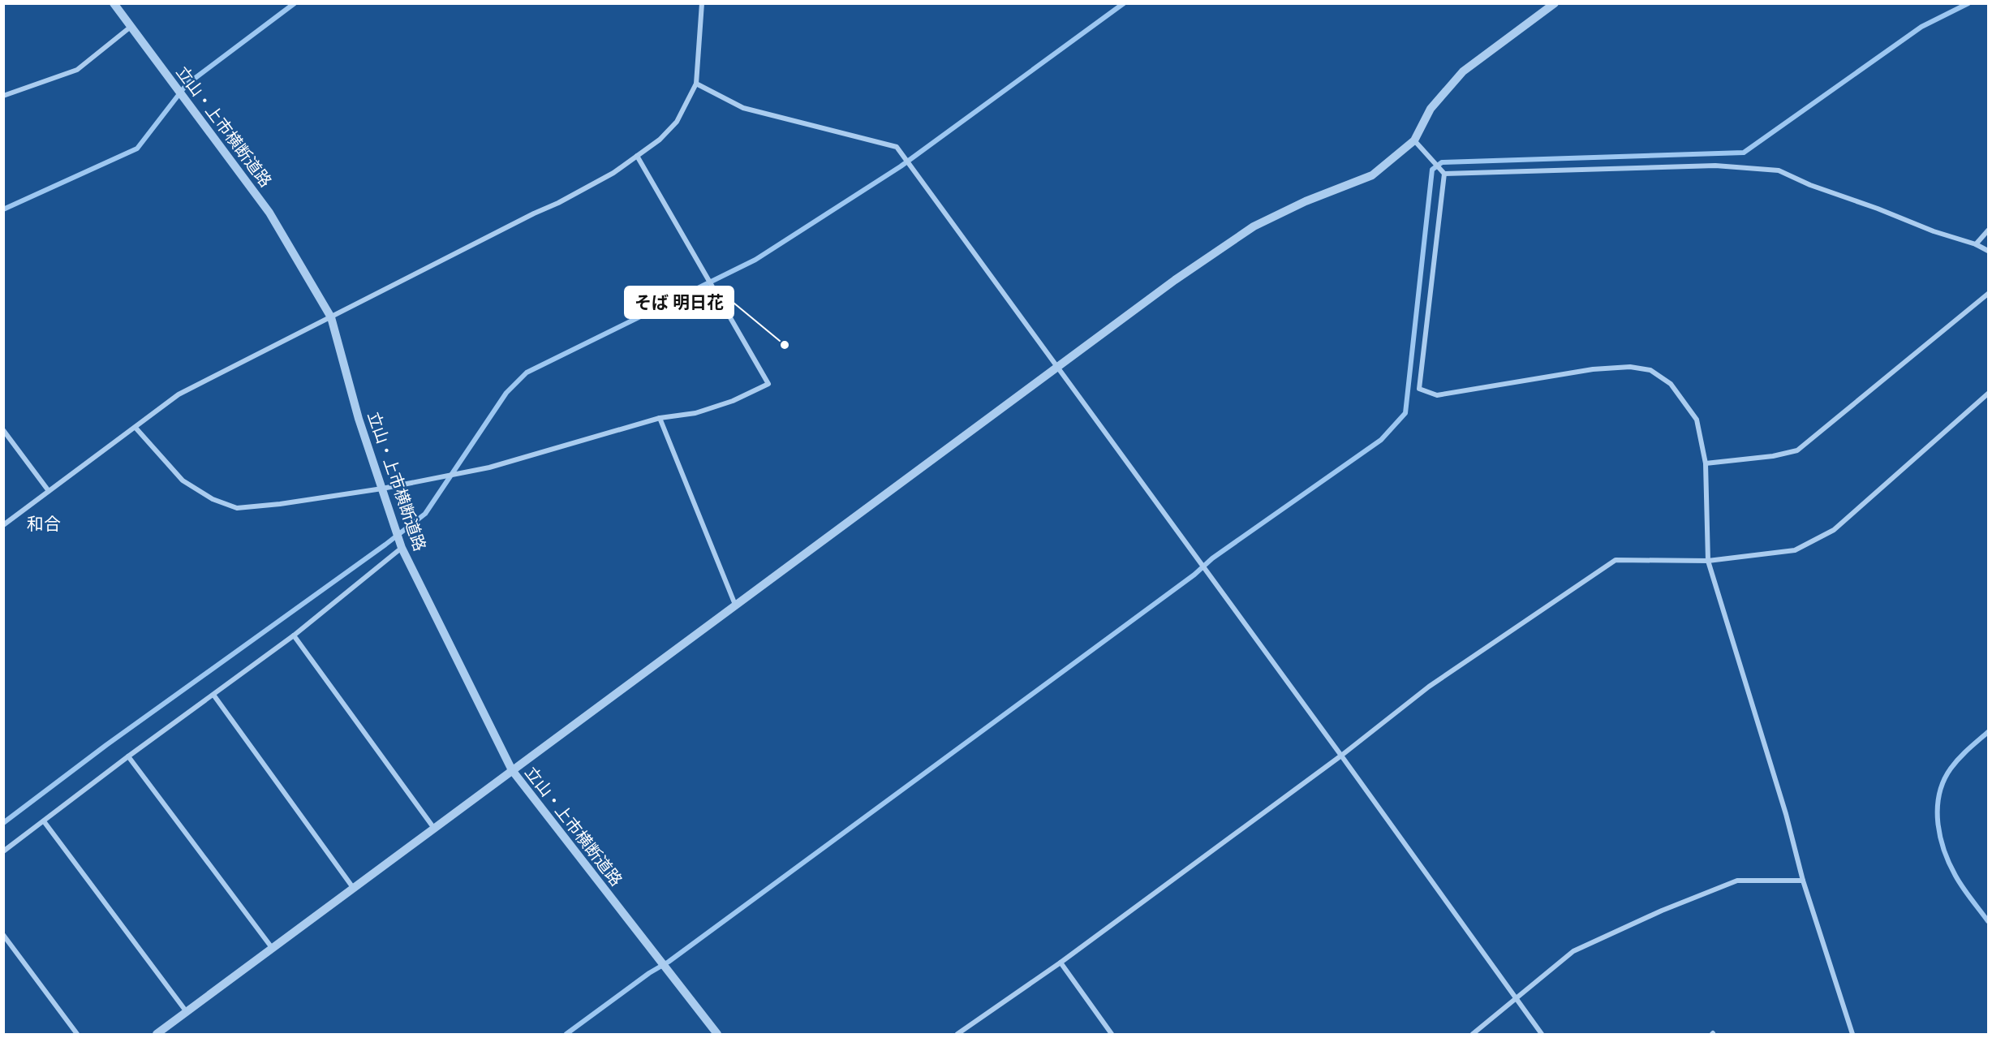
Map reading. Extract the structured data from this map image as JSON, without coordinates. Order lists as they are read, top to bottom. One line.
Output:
{"streets":{"street":["立山・上市横断道路"]},"districts":["和合"],"places":["そば 明日花"]}
